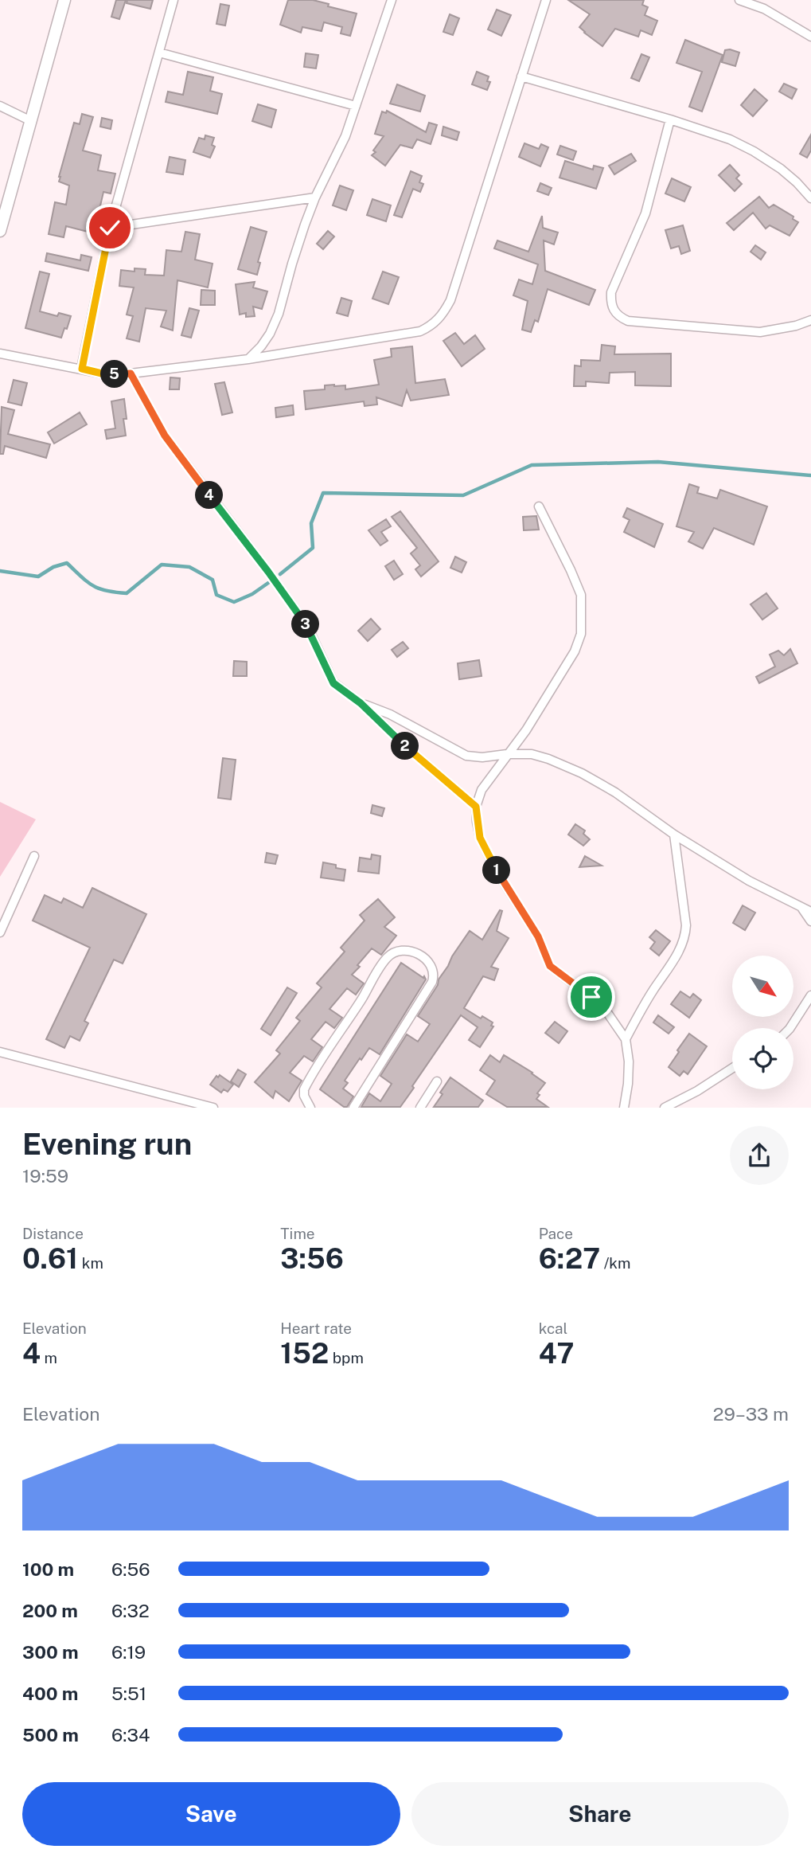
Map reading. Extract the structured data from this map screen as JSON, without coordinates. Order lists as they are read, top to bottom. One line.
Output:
{"north":"bottom right","page":{"pins":["5","4","3","2","1"],"heading":["Evening run","19:59"],"stats":[["Distance","0.61 km"],["Time","3:56"],["Pace","6:27 /km"],["Elevation","4 m"],["Heart rate","152 bpm"],["kcal","47"]],"chart":["Elevation","29–33 m"],"list":[{"name":"100 m","note":"6:56"},{"name":"200 m","note":"6:32"},{"name":"300 m","note":"6:19"},{"name":"400 m","note":"5:51"},{"name":"500 m","note":"6:34"}],"buttons":["Save","Share"]}}
